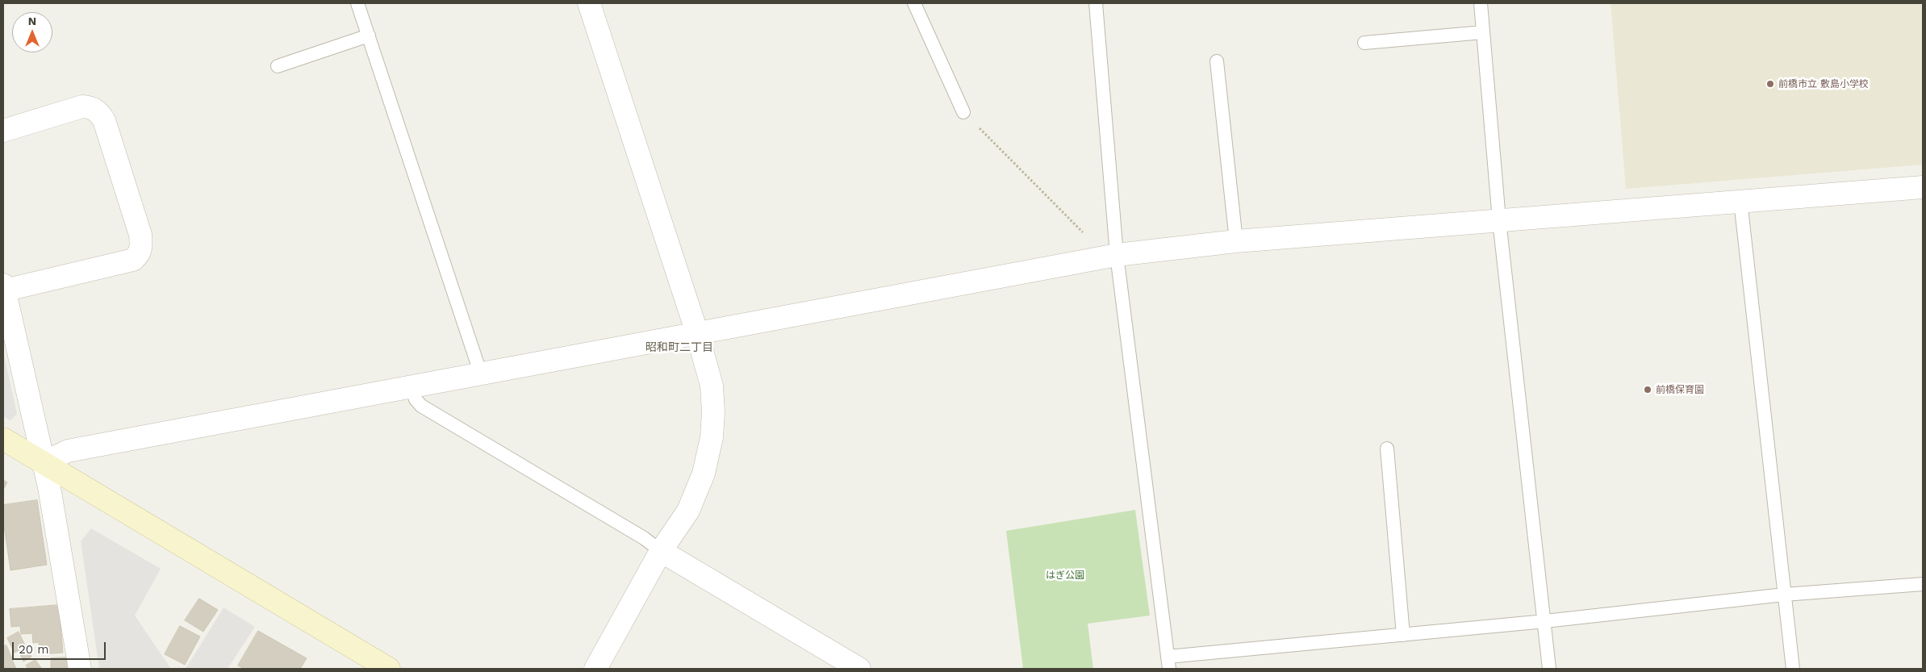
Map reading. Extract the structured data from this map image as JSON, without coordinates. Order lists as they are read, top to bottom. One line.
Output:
{"districts":["昭和町二丁目"],"parks":["はぎ公園"],"places":["前橋市立 敷島小学校","前橋保育園"],"scale_bar":"20 m","north":"top"}
